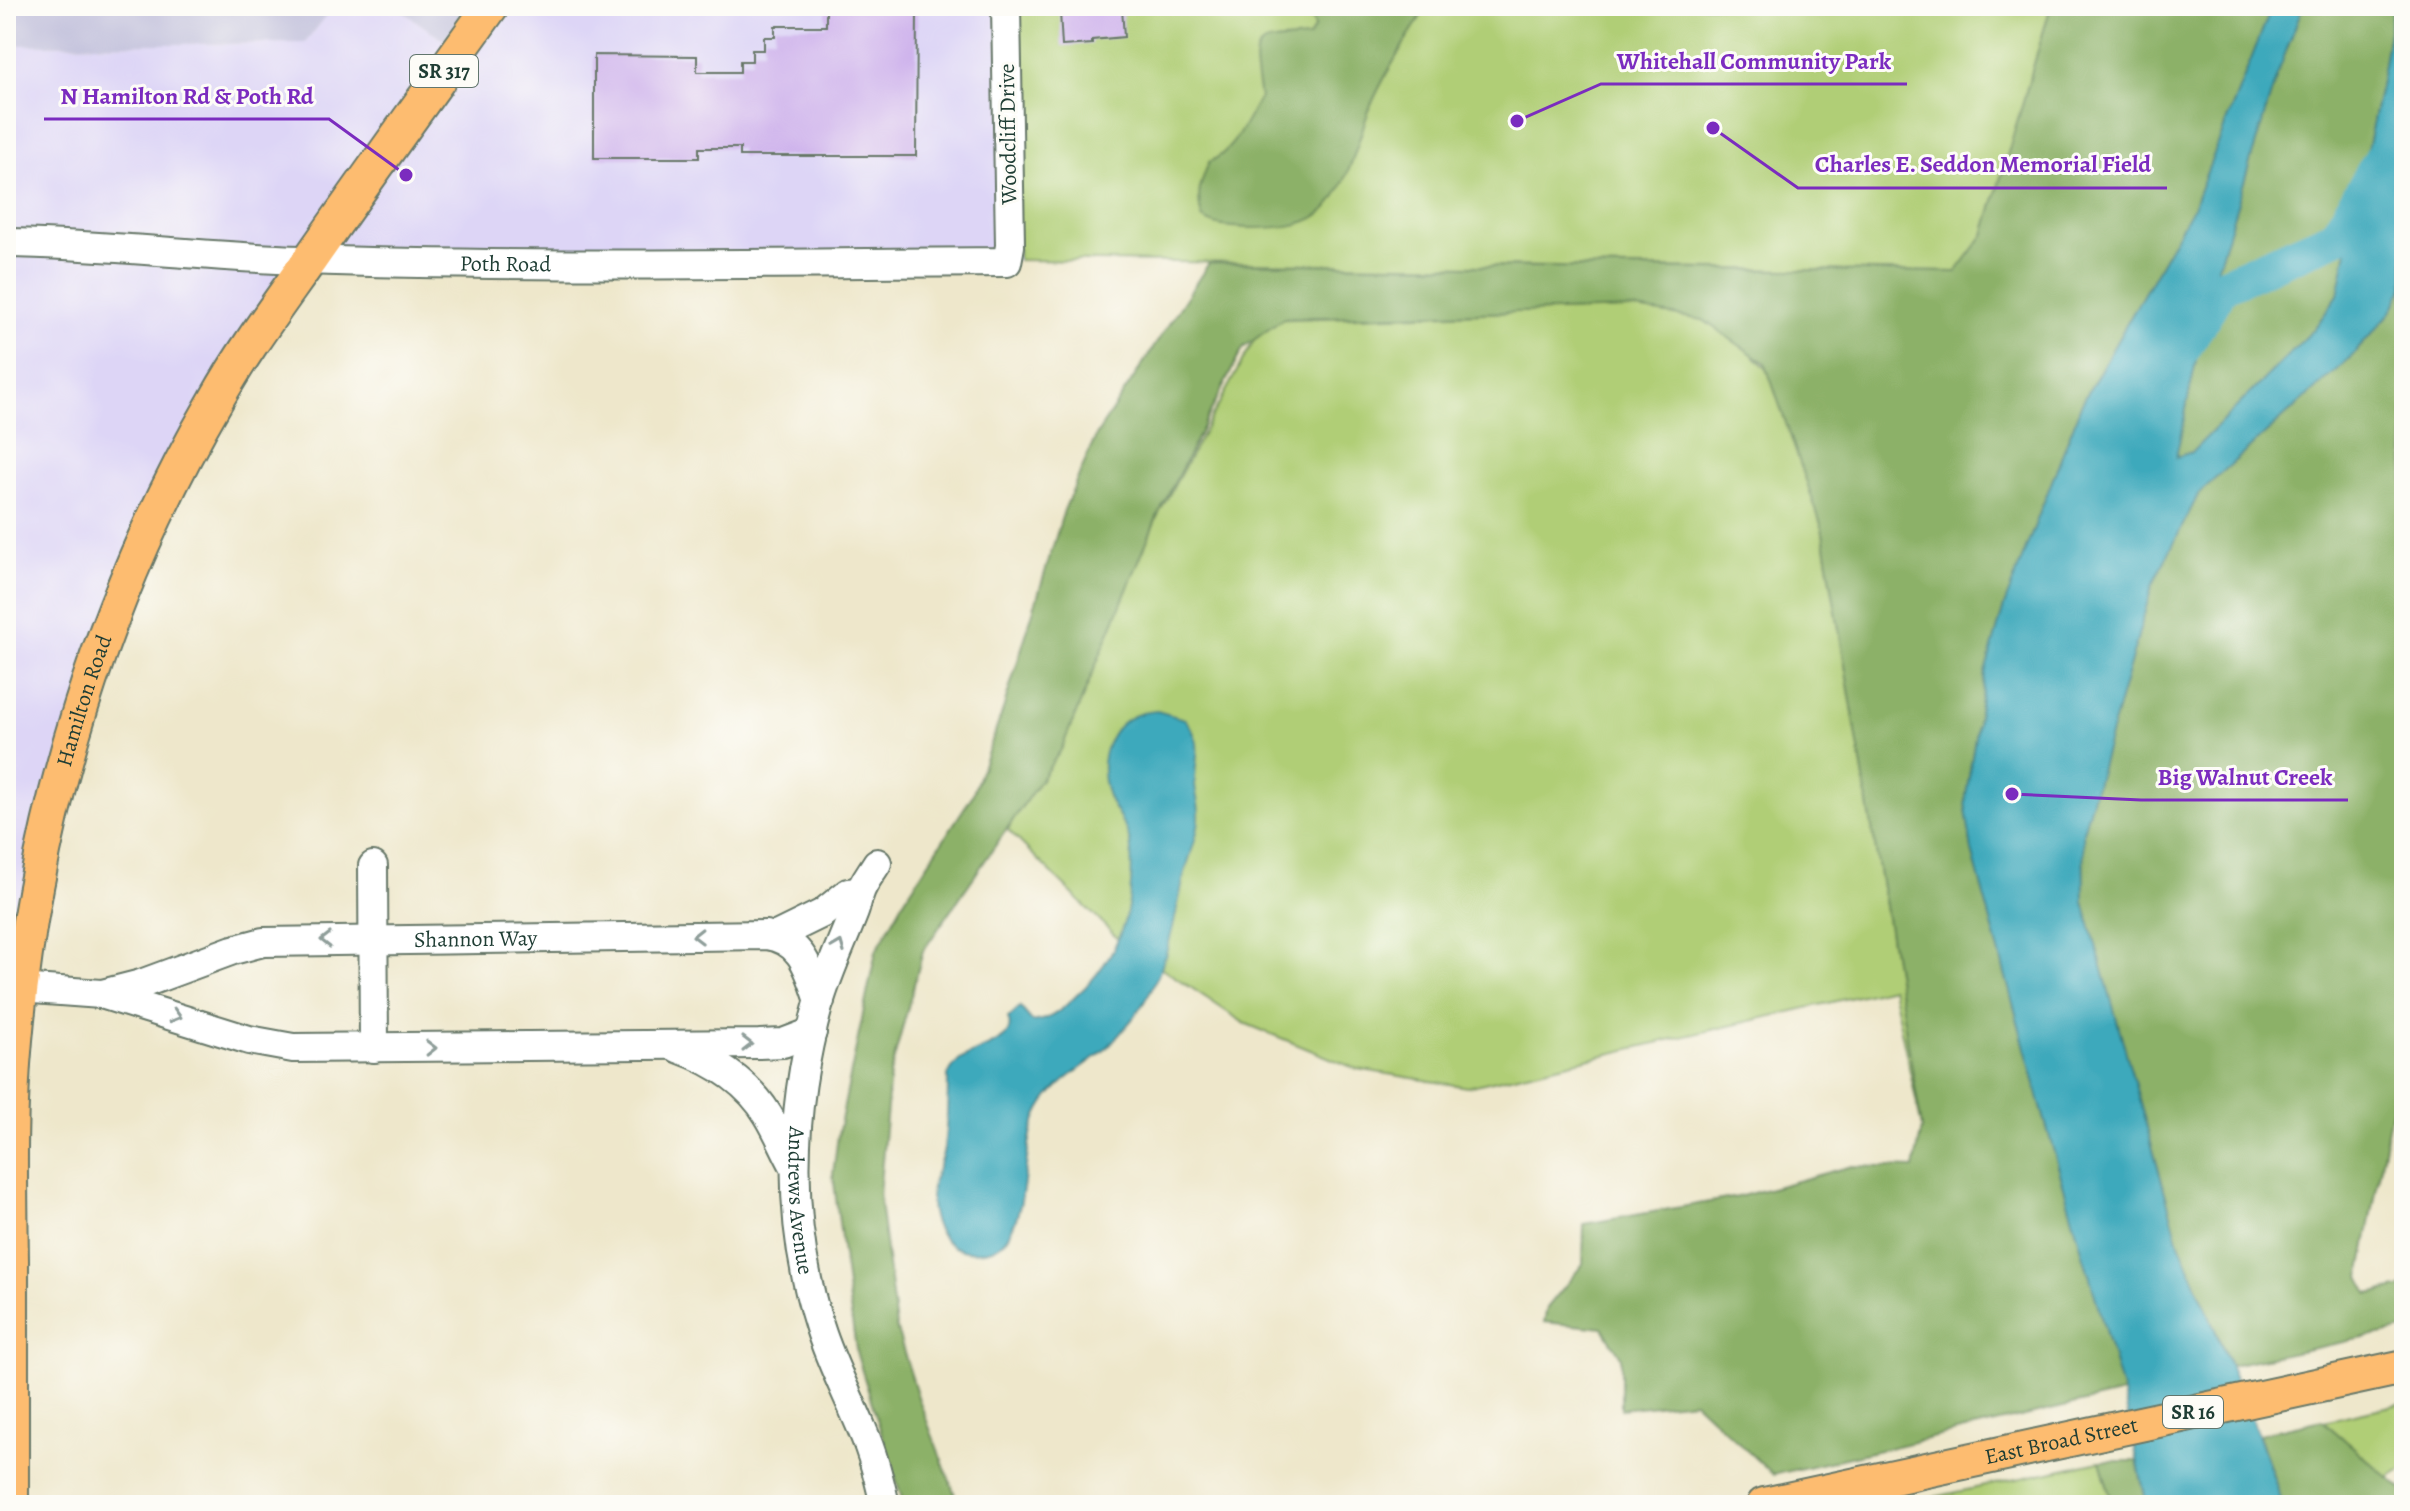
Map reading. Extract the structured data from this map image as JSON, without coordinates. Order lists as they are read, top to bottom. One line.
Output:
{"streets":{"main road":["SR 317","Hamilton Road","SR 16","East Broad Street"],"street":["Woodcliff Drive","Poth Road","Shannon Way","Andrews Avenue"]},"crossings":[["Woodcliff Drive","Poth Road"],["Poth Road","Hamilton Road"],["Hamilton Road","Shannon Way"],["Shannon Way","Andrews Avenue"]],"places":["Whitehall Community Park","Charles E. Seddon Memorial Field","N Hamilton Rd & Poth Rd","Big Walnut Creek"]}
